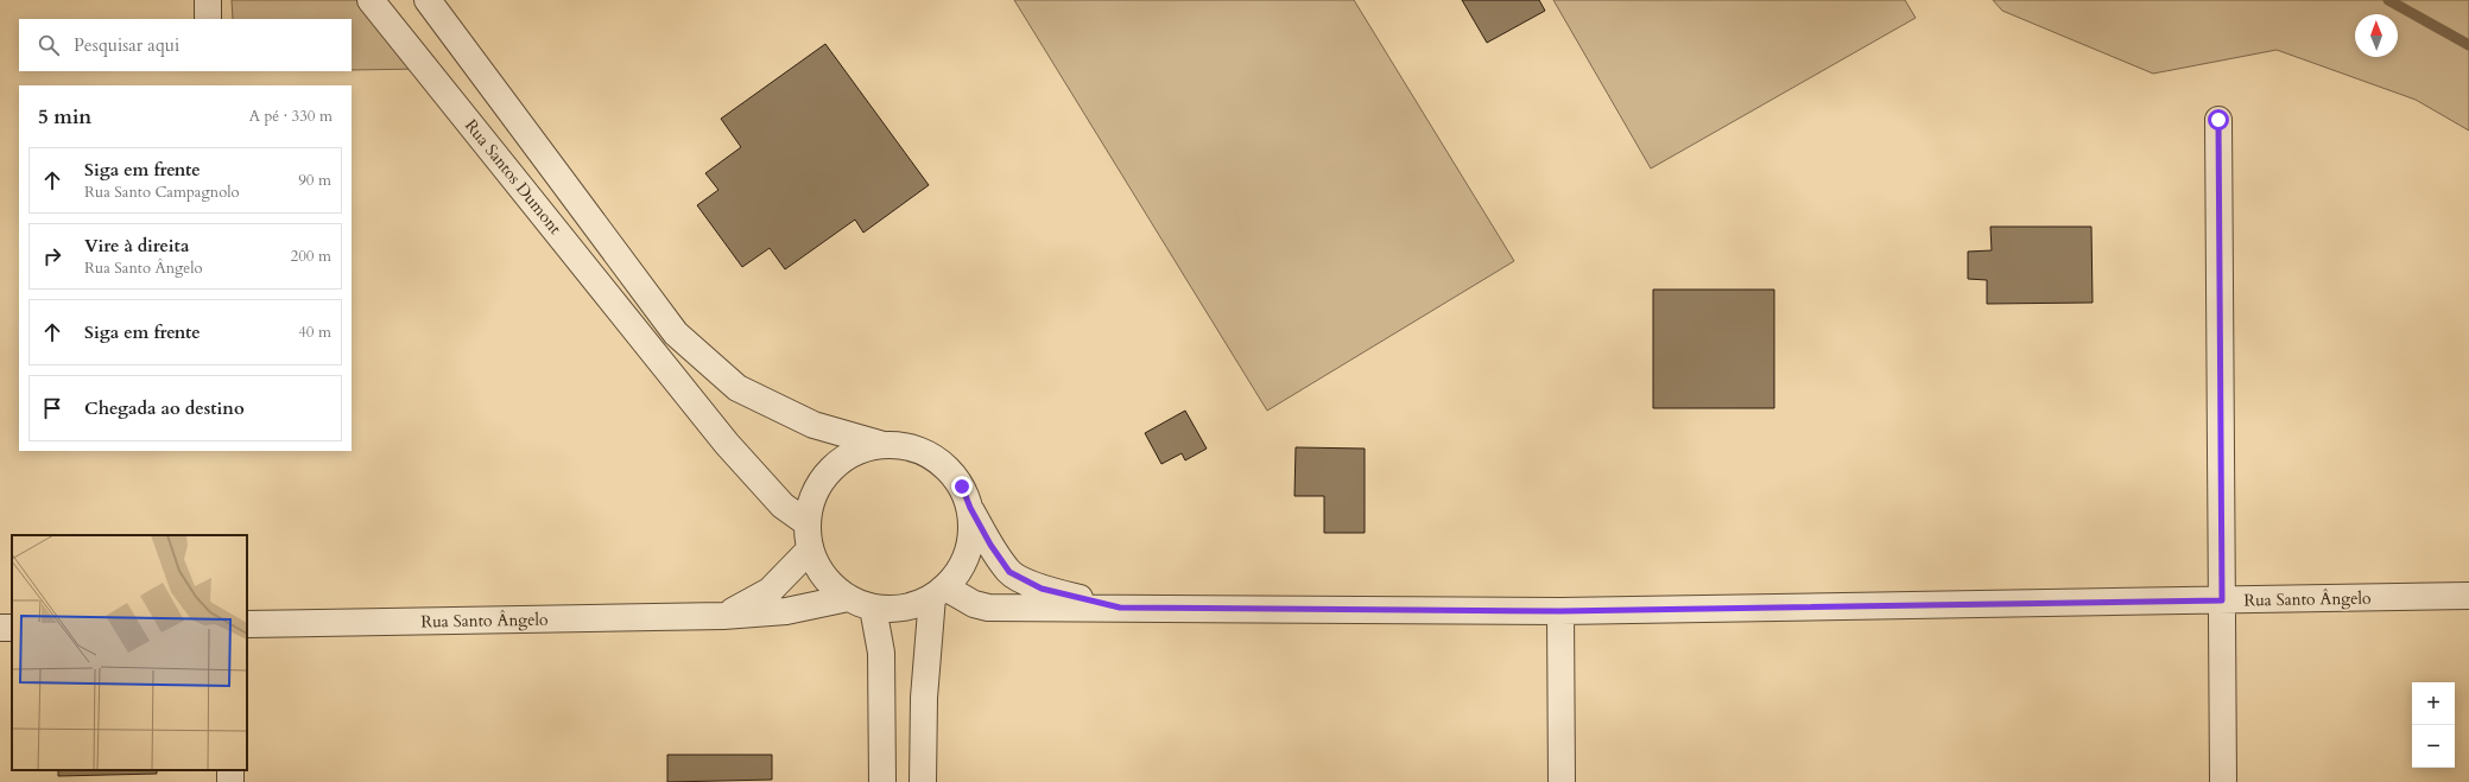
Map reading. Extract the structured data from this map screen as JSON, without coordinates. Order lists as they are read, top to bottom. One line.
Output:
{"streets":{"street":["Rua Santos Dumont","Rua Santo Ângelo"]},"crossings":[["Rua Santos Dumont","Rua Santo Ângelo"]],"north":"top","page":{"search":"Pesquisar aqui","heading":["5 min","A pé · 330 m"],"list":[["Siga em frente","Rua Santo Campagnolo","90 m"],["Vire à direita","Rua Santo Ângelo","200 m"],["Siga em frente","40 m"],"Chegada ao destino"],"map_buttons":["+","−"]}}
